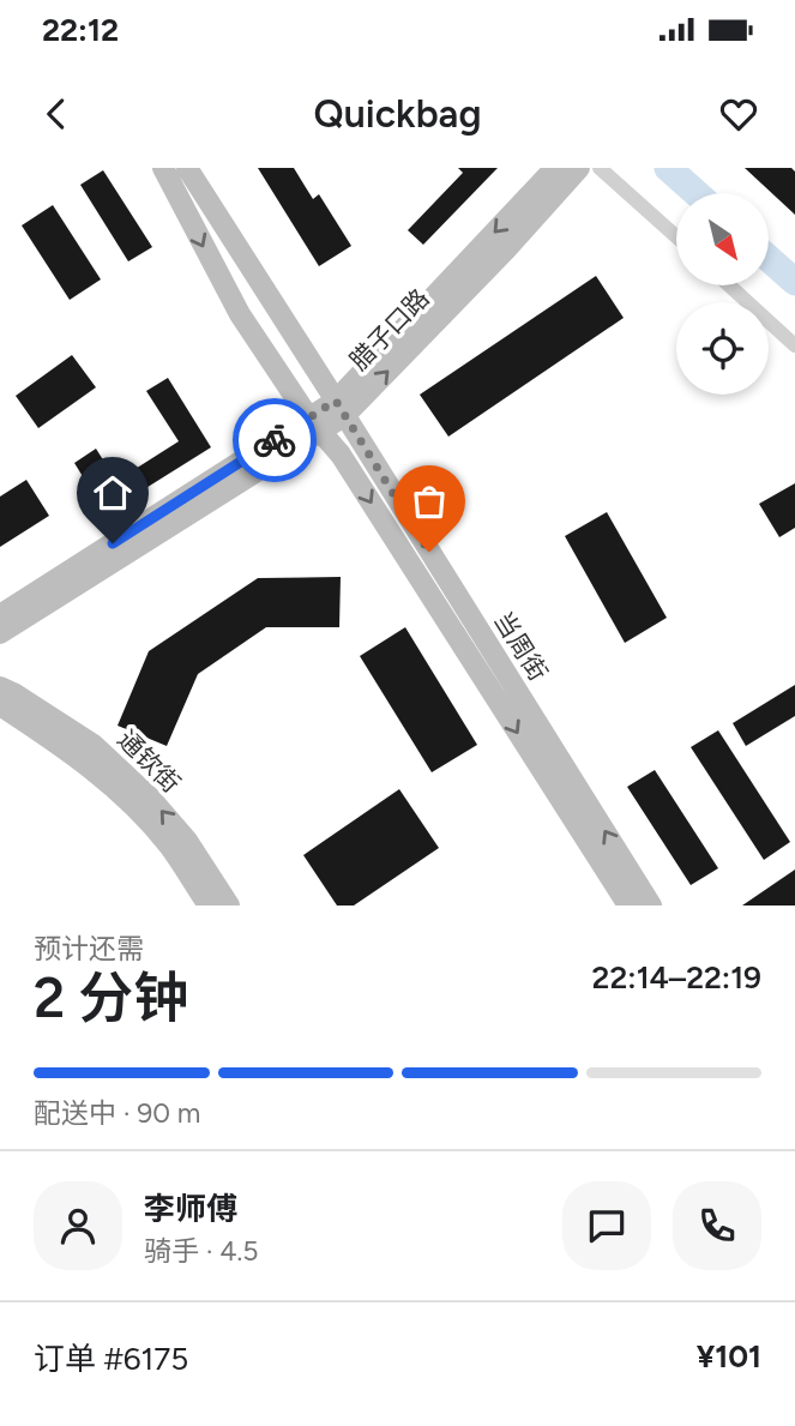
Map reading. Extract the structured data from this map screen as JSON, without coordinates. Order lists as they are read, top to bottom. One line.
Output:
{"streets":{"main road":["腊子口路","当周街","通钦街"]},"crossings":[["腊子口路","当周街"]],"north":"bottom right","page":{"status":"22:12","header":"Quickbag","heading":["2 分钟","预计还需","22:14–22:19"],"panel":["李师傅","骑手 · 4.5","订单 #6175","¥101"],"bar":"配送中 · 90 m"}}
